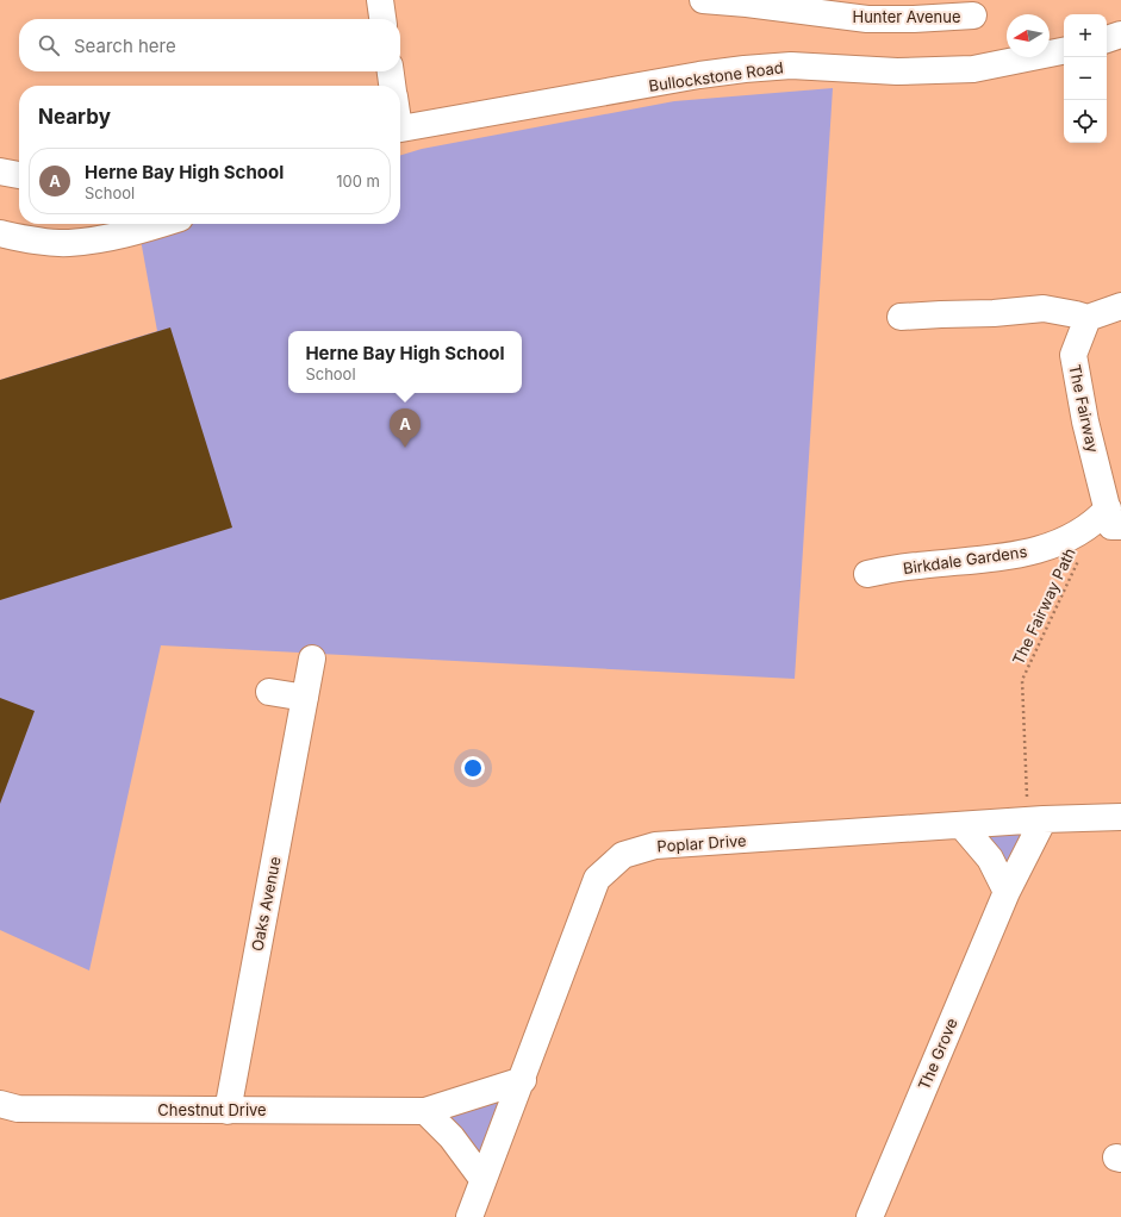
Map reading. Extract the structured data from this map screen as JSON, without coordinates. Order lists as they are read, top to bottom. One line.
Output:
{"streets":{"street":["Hunter Avenue","Bullockstone Road","The Fairway","Birkdale Gardens","Poplar Drive","Oaks Avenue","The Grove","Chestnut Drive"],"path":["The Fairway Path"]},"crossings":[["The Fairway","Birkdale Gardens"],["The Fairway Path","Poplar Drive"],["The Fairway Path","The Grove"],["Poplar Drive","The Grove"],["Poplar Drive","Chestnut Drive"],["Oaks Avenue","Chestnut Drive"]],"north":"left","page":{"map_buttons":["+","−"],"search":"Search here","heading":"Nearby","list":[{"mark":"A","name":"Herne Bay High School","note":"School","value":"100 m"}],"popup":["Herne Bay High School","School"],"pins":"A"}}
